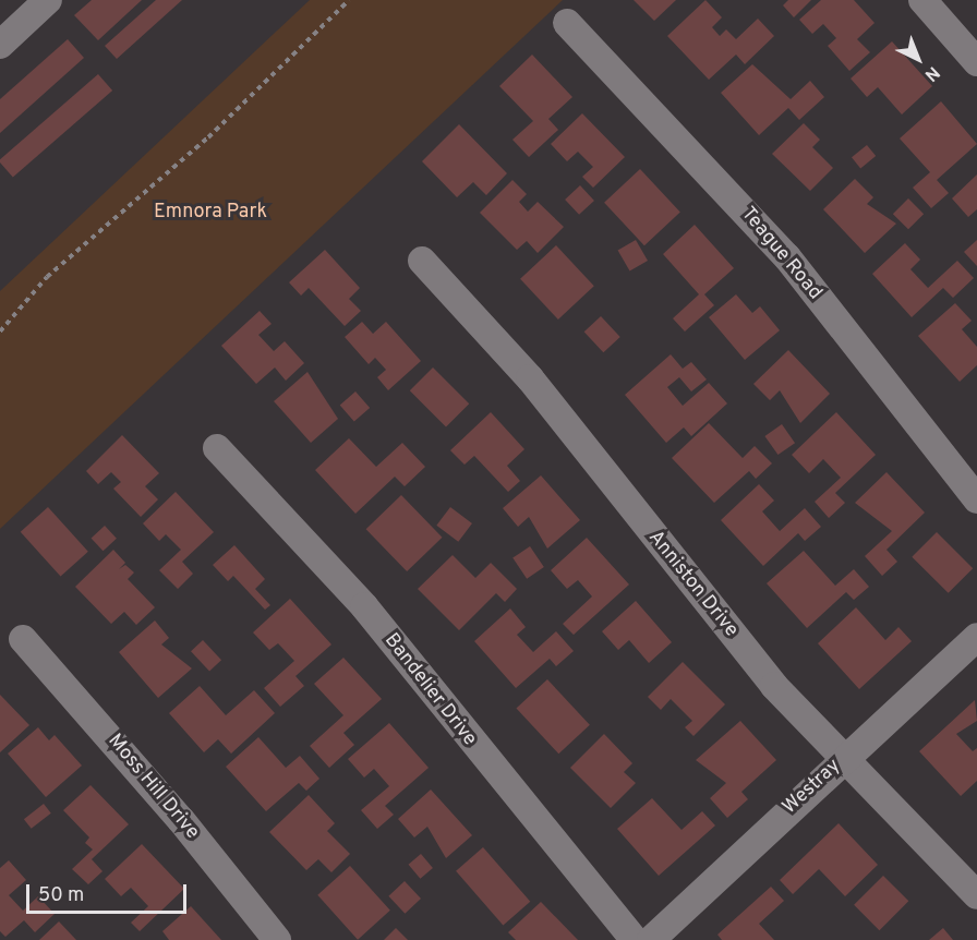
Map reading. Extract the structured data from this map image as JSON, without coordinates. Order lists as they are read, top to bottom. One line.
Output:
{"streets":{"street":["Teague Road","Anniston Drive","Bandelier Drive","Moss Hill Drive","Westray"]},"crossings":[["Anniston Drive","Westray"]],"parks":["Emnora Park"],"scale_bar":"50 m","north":"bottom right"}
